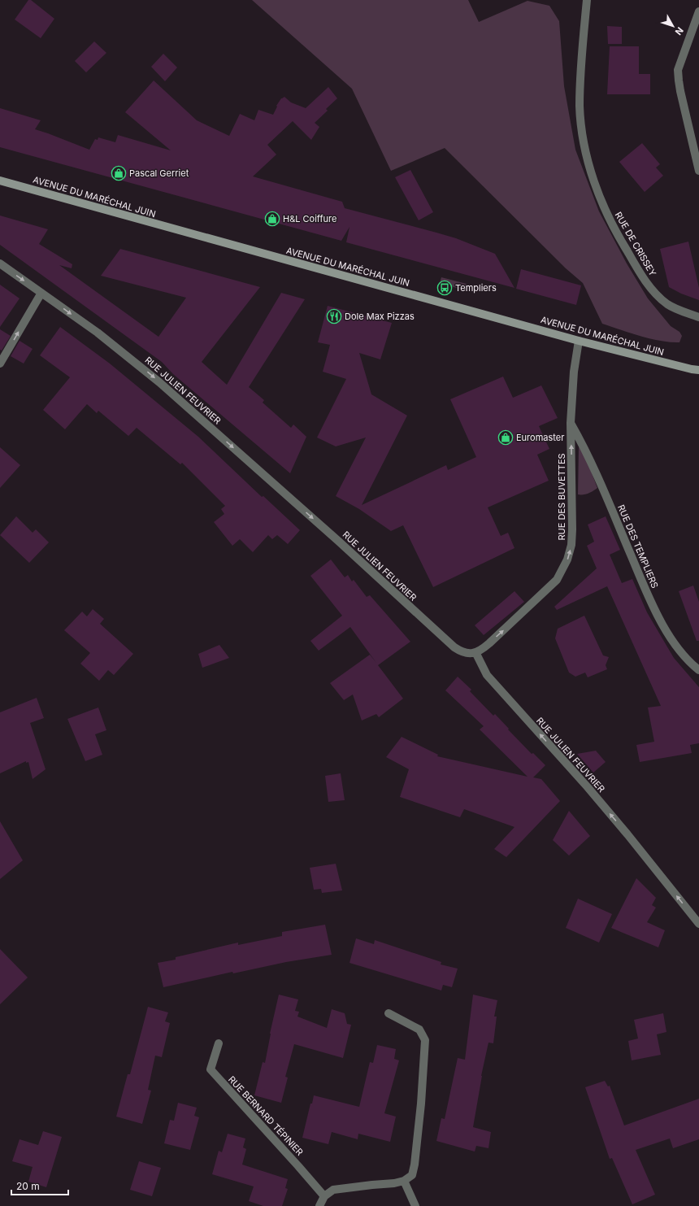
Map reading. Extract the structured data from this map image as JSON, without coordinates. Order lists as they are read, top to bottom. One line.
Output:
{"streets":{"main road":["AVENUE DU MARÉCHAL JUIN"],"street":["RUE DE CRISSEY","RUE JULIEN FEUVRIER","RUE DES BUVETTES","RUE DES TEMPLIERS","RUE BERNARD TÉPINIER"]},"crossings":[["AVENUE DU MARÉCHAL JUIN","RUE DES BUVETTES"],["RUE JULIEN FEUVRIER","RUE DES BUVETTES"],["RUE DES BUVETTES","RUE DES TEMPLIERS"]],"one_way":["RUE DES BUVETTES"],"places":{"shop":["Pascal Gerriet","H&L Coiffure","Euromaster"],"bus stop":["Templiers"],"restaurant":["Dole Max Pizzas"]},"scale_bar":"20 m","north":"bottom right"}
